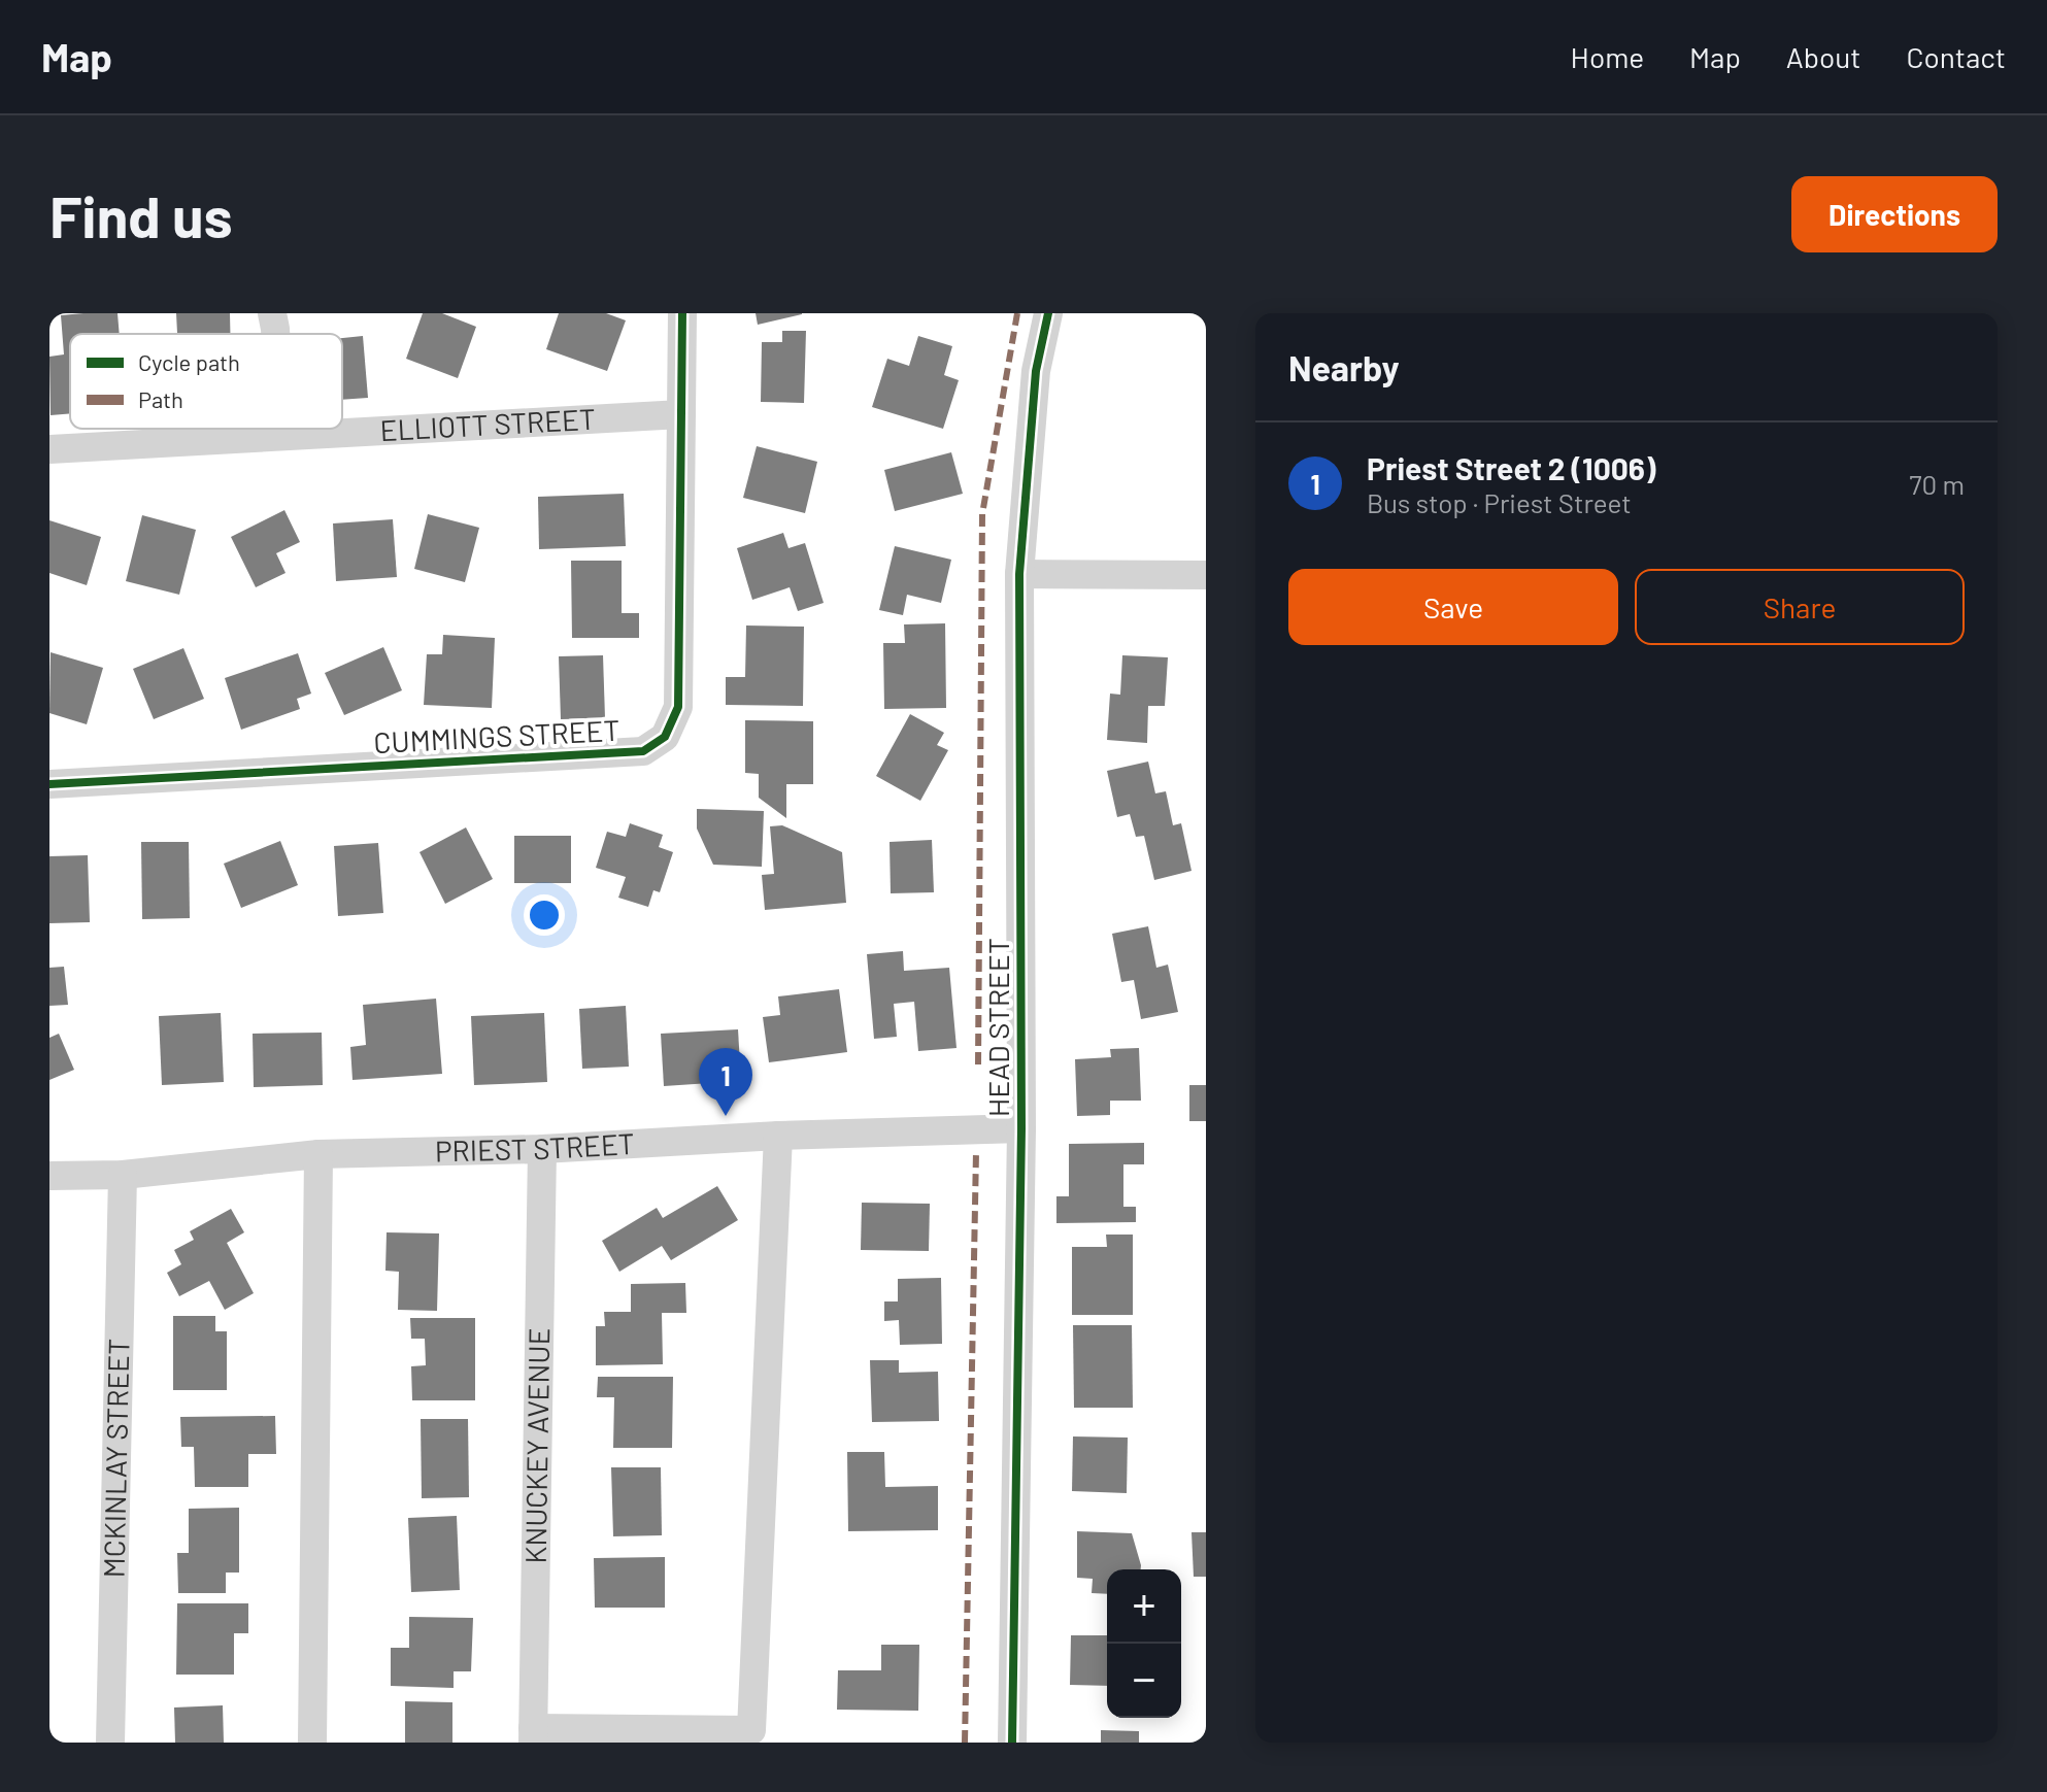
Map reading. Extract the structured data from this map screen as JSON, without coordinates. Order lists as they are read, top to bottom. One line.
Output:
{"streets":{"street":["ELLIOTT STREET","CUMMINGS STREET","HEAD STREET","PRIEST STREET","KNUCKEY AVENUE","MCKINLAY STREET"]},"crossings":[["ELLIOTT STREET","CUMMINGS STREET"],["HEAD STREET","PRIEST STREET"],["PRIEST STREET","KNUCKEY AVENUE"],["PRIEST STREET","MCKINLAY STREET"]],"legend":["Cycle path","Path"],"page":{"header":"Map","nav":["Home","Map","About","Contact"],"buttons":["Directions",["Save","Share"]],"title":"Find us","heading":"Nearby","list":[{"mark":"1","name":"Priest Street 2 (1006)","note":"Bus stop · Priest Street","value":"70 m"}],"pins":"1","map_buttons":["+","−"]}}
